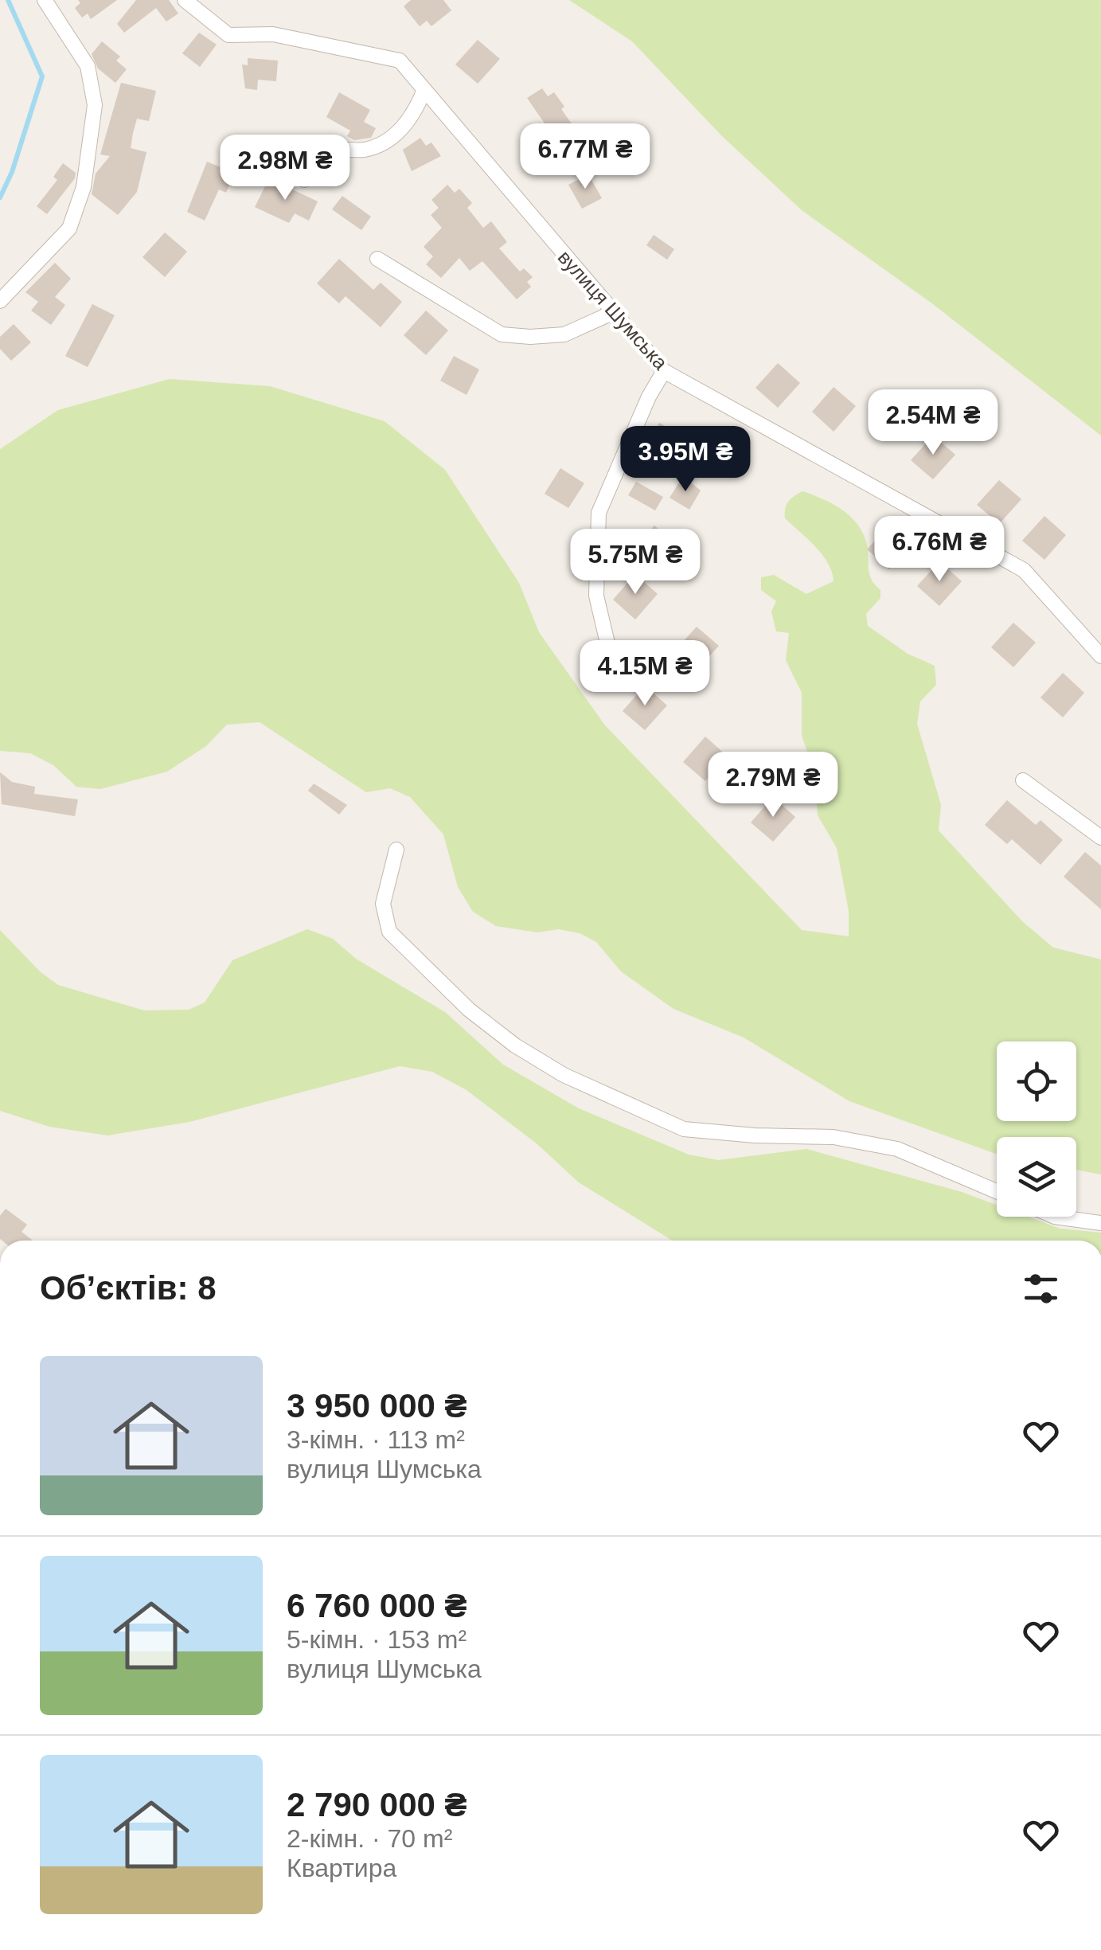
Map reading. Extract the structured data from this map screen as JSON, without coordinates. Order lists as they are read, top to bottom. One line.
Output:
{"streets":{"street":["вулиця Шумська"]},"page":{"price":["6.77M ₴","2.98M ₴","2.54M ₴","3.95M ₴","6.76M ₴","5.75M ₴","4.15M ₴","2.79M ₴"],"heading":"Об’єктів: 8","list":[{"name":"3 950 000 ₴","note":"3-кімн. · 113 m² · вулиця Шумська"},{"name":"6 760 000 ₴","note":"5-кімн. · 153 m² · вулиця Шумська"},{"name":"2 790 000 ₴","note":"2-кімн. · 70 m² · Квартира"}]}}
